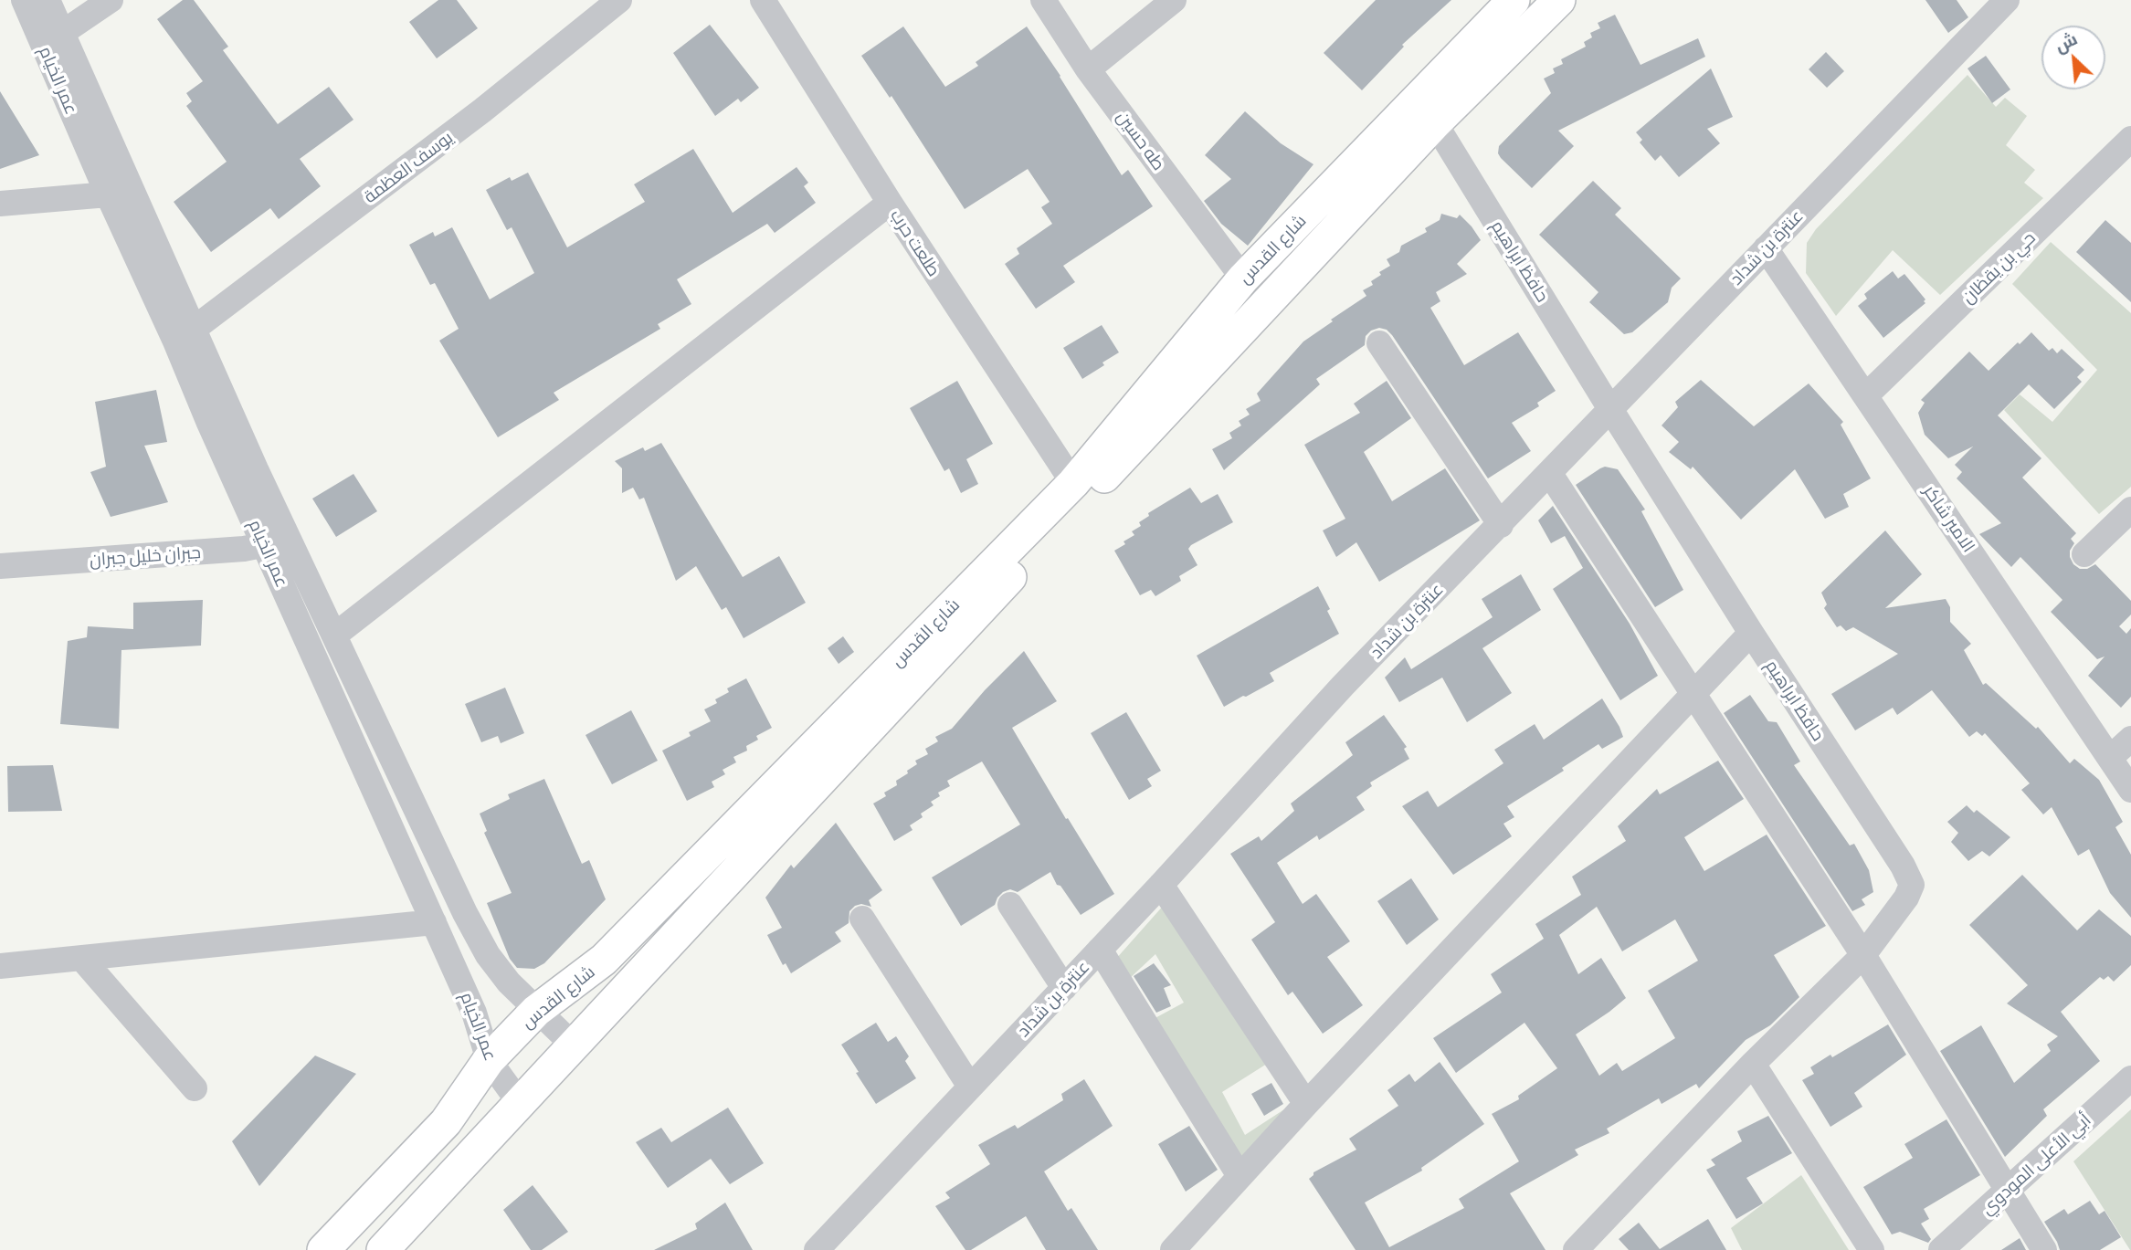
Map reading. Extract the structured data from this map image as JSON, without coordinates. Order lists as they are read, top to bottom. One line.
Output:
{"streets":{"main road":["شارع القدس"],"street":["عمر الخيام","طه حسين","يوسف العظمة","طلعت حرب","عنترة بن شداد","حافظ ابراهيم","حي بن يقظان","الامير شاكر","جبران خليل جبران","أبي الأعلى المودوي"]},"crossings":[["عمر الخيام","يوسف العظمة"],["عمر الخيام","شارع القدس"],["عمر الخيام","جبران خليل جبران"],["طه حسين","شارع القدس"],["طلعت حرب","شارع القدس"],["عنترة بن شداد","حافظ ابراهيم"],["عنترة بن شداد","الامير شاكر"],["حي بن يقظان","الامير شاكر"]],"north":"top left"}
